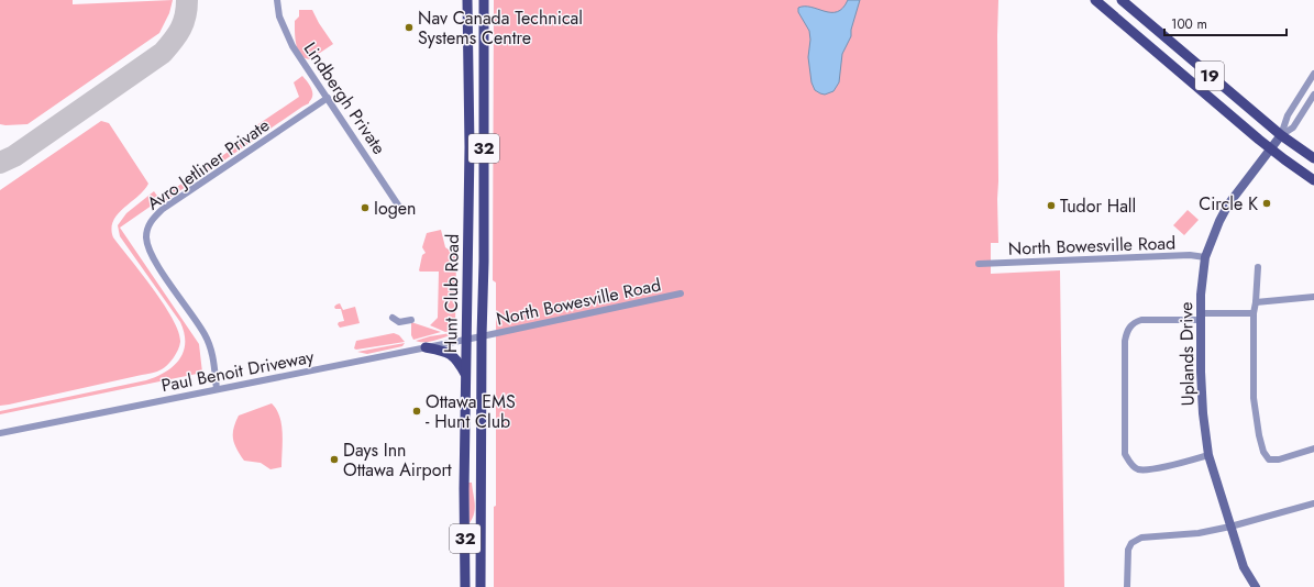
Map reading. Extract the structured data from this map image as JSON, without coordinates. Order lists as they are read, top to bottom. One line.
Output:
{"streets":{"main road":["19","32","Hunt Club Road"],"street":["Lindbergh Private","Avro Jetliner Private","North Bowesville Road","Uplands Drive","Paul Benoit Driveway"]},"crossings":[["19","Uplands Drive"],["Lindbergh Private","Avro Jetliner Private"],["Avro Jetliner Private","Paul Benoit Driveway"],["North Bowesville Road","Hunt Club Road"],["North Bowesville Road","Uplands Drive"],["North Bowesville Road","Paul Benoit Driveway"],["Hunt Club Road","Paul Benoit Driveway"]],"places":["Nav Canada Technical Systems Centre","Circle K","Tudor Hall","Iogen","Ottawa EMS - Hunt Club","Days Inn Ottawa Airport"],"scale_bar":"100 m"}
